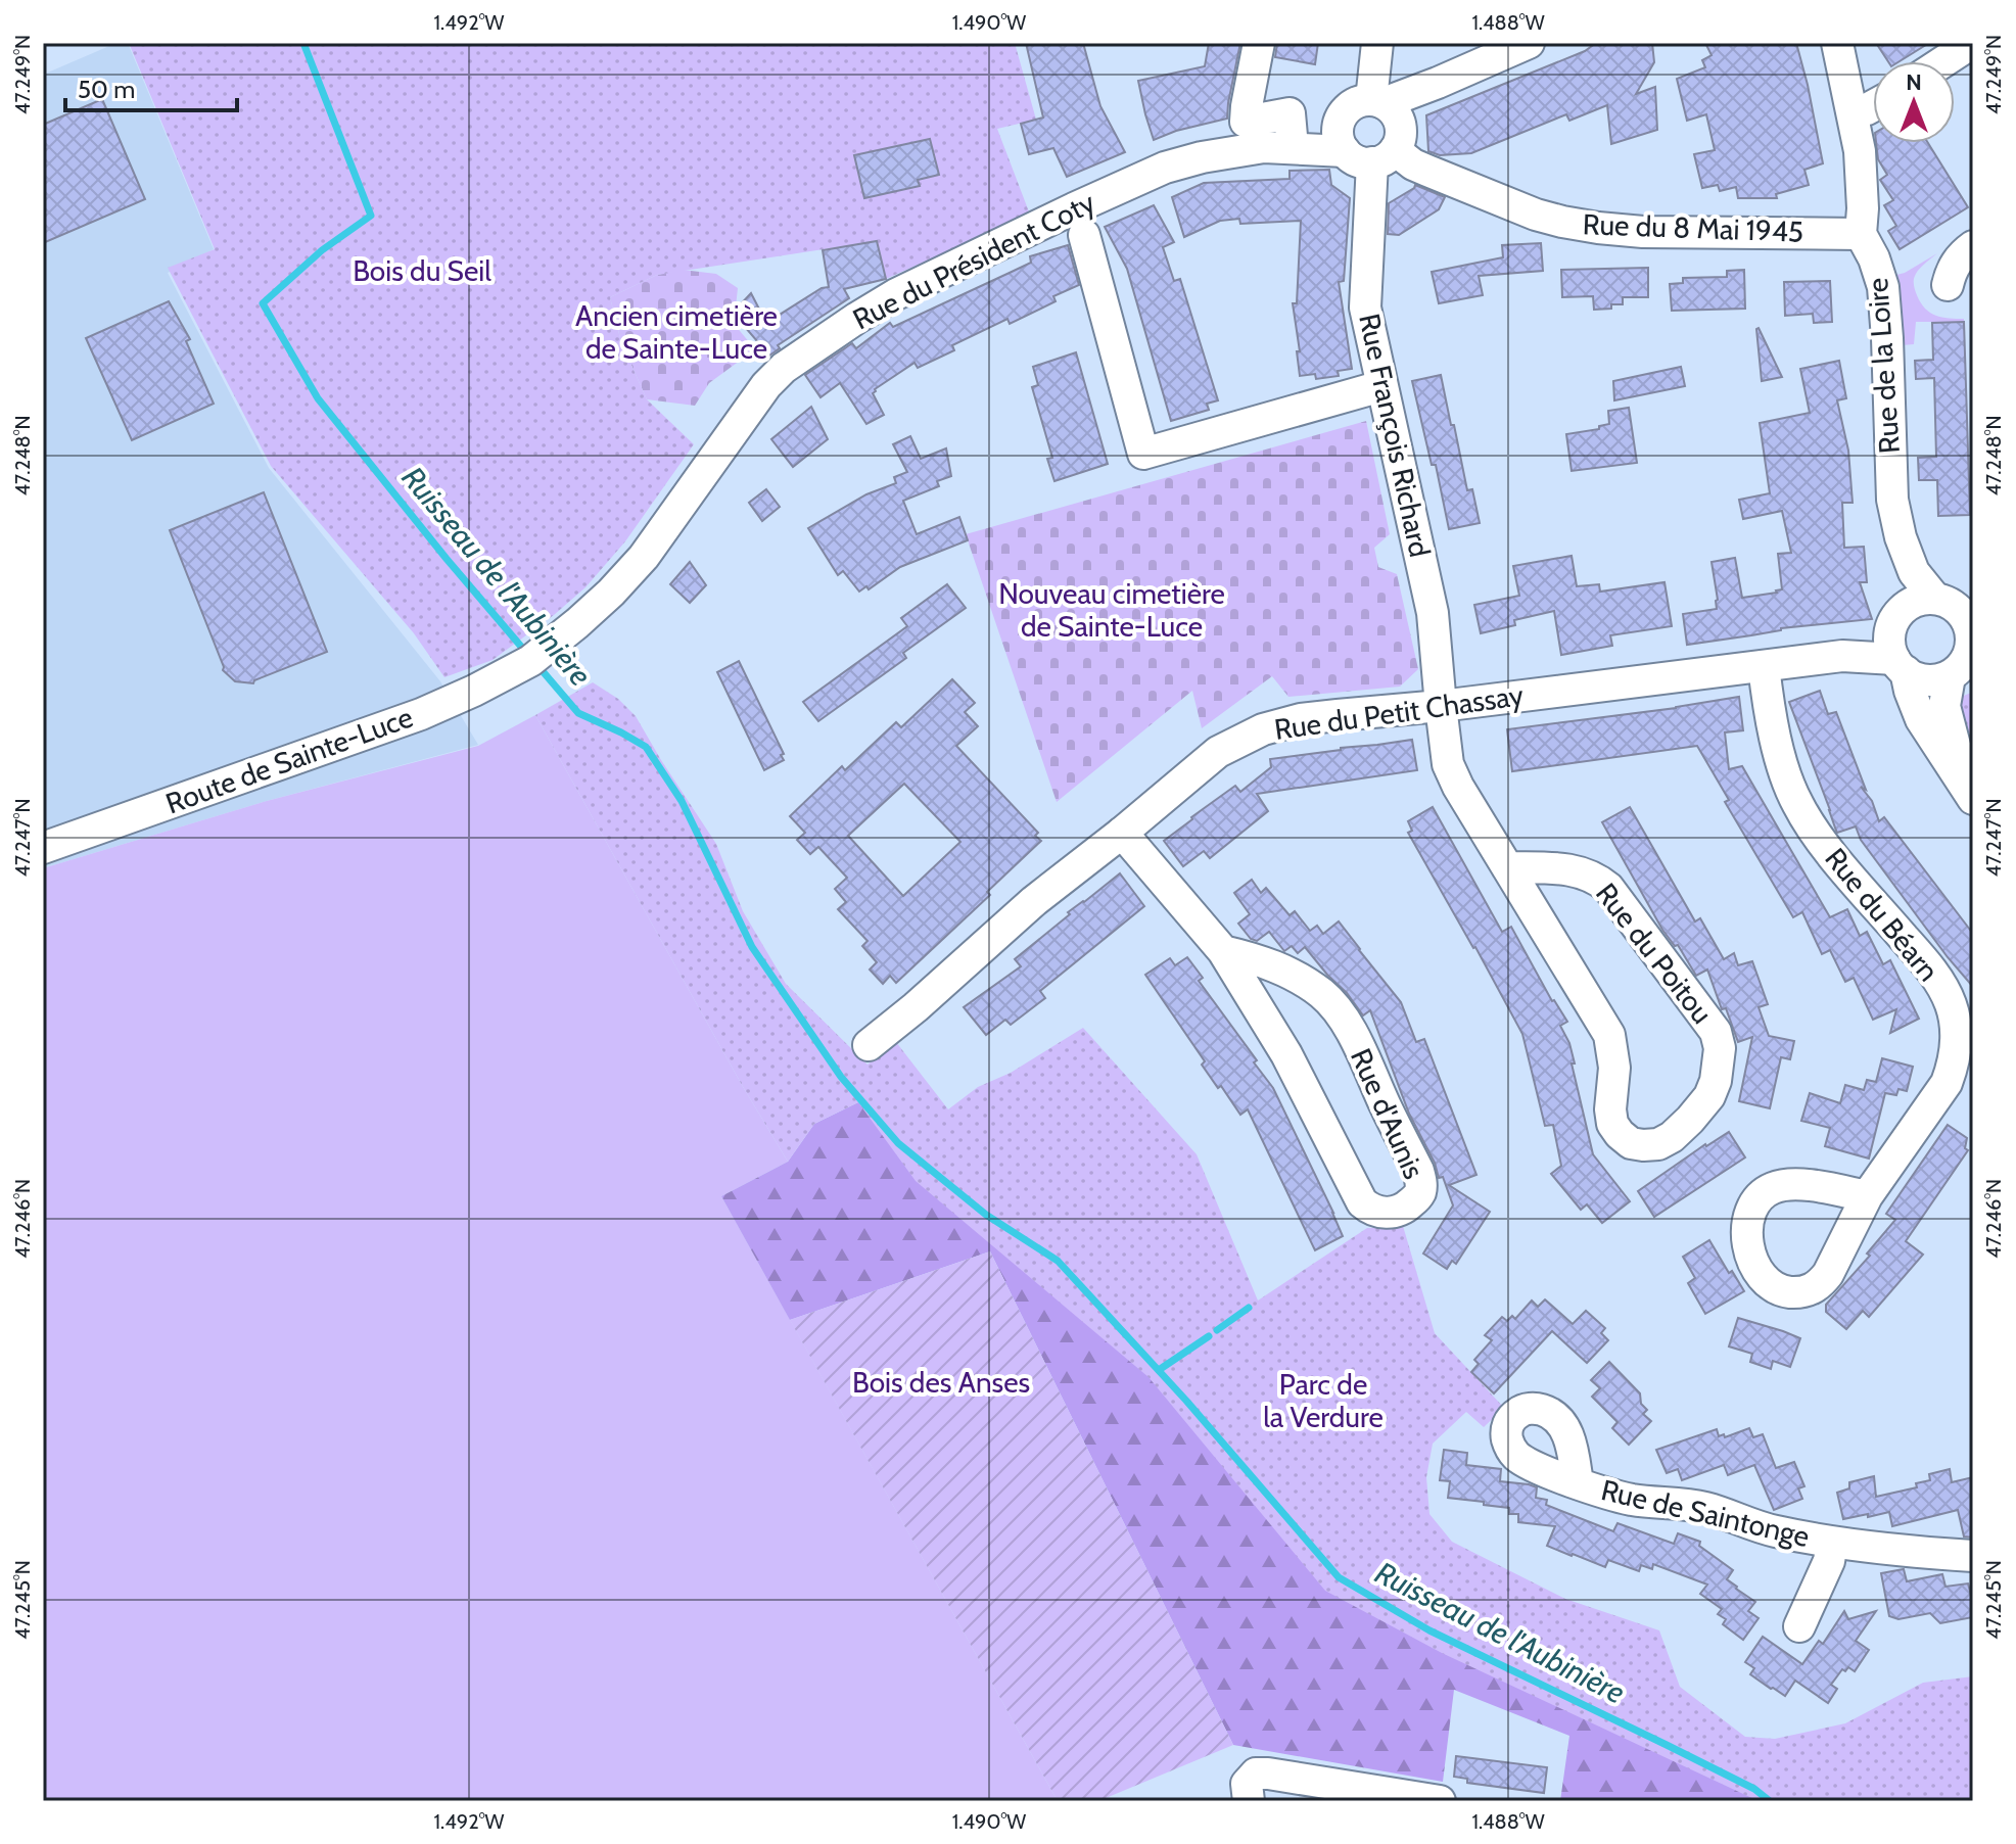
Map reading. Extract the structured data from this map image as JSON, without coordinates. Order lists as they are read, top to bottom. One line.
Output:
{"streets":{"street":["Rue du 8 Mai 1945","Rue du Président Coty","Rue de la Loire","Rue François Richard","Rue du Petit Chassay","Route de Sainte-Luce","Rue du Béarn","Rue du Poitou","Rue d'Aunis","Rue de Saintonge"]},"crossings":[["Rue du 8 Mai 1945","Rue du Président Coty"],["Rue du 8 Mai 1945","Rue de la Loire"],["Rue du 8 Mai 1945","Rue François Richard"],["Rue du Président Coty","Rue François Richard"],["Rue du Président Coty","Route de Sainte-Luce"],["Rue de la Loire","Rue du Petit Chassay"],["Rue François Richard","Rue du Petit Chassay"],["Rue François Richard","Rue du Poitou"],["Rue du Petit Chassay","Rue du Béarn"],["Rue du Petit Chassay","Rue du Poitou"],["Rue du Petit Chassay","Rue d'Aunis"]],"water":["Ruisseau de l'Aubinière"],"parks":["Bois du Seil","Ancien cimetière de Sainte-Luce","Nouveau cimetière de Sainte-Luce","Bois des Anses","Parc de la Verdure"],"scale_bar":"50 m","north":"top","coordinates":["1.492°W","1.490°W","1.488°W","47.249°N","47.248°N","47.247°N","47.246°N","47.245°N"]}
